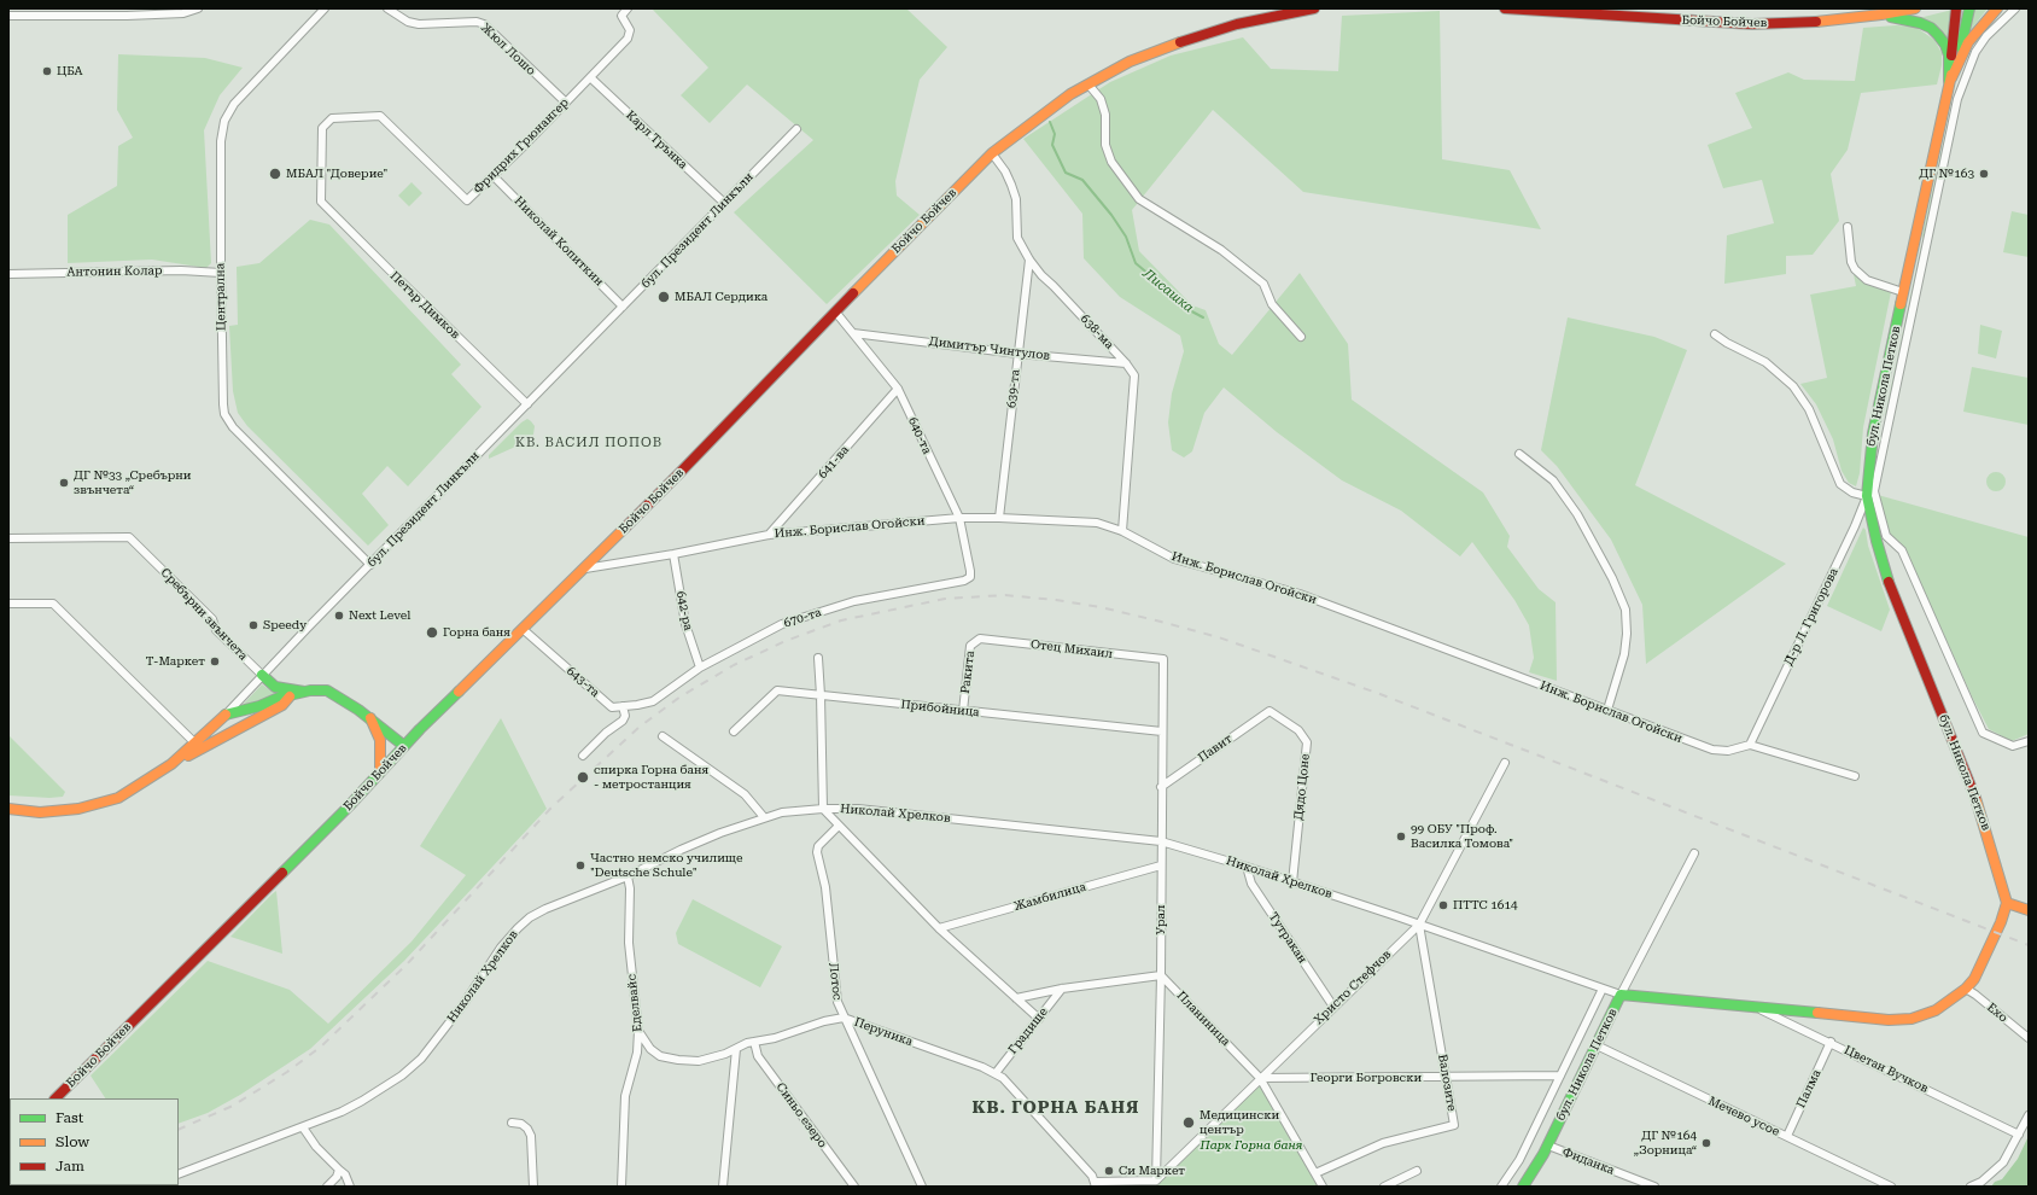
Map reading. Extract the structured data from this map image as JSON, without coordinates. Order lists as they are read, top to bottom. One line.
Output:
{"streets":{"main road":["Бойчо Бойчев","бул. Президент Линкълн","бул. Никола Петков"],"street":["Жюл Лошо","Карл Трънка","Фридрих Грюнангер","Николай Копиткин","Антонин Колар","Централна","Петър Димков","638-ма","Димитър Чинтулов","639-та","640-та","641-ва","Инж. Борислав Огойски","642-ра","Сребърни звънчета","Д-р Л. Григорова","670-та","Отец Михаил","Ракита","643-та","Прибойница","Павит","Дядо Цоне","Николай Хрелков","Жамбилица","Урал","Тутракан","Лотос","Христо Стефчов","Еделвайс","Ехо","Планиница","Градище","Перуника","Цветан Вучков","Георги Богровски","Валозите","Палма","Синьо езеро","Мечево усое","Фиданка"]},"crossings":[["Бойчо Бойчев","638-ма"],["Бойчо Бойчев","640-та"],["Бойчо Бойчев","Инж. Борислав Огойски"],["Бойчо Бойчев","643-та"],["Жюл Лошо","Фридрих Грюнангер"],["Карл Трънка","Фридрих Грюнангер"],["Карл Трънка","бул. Президент Линкълн"],["Фридрих Грюнангер","Николай Копиткин"],["Фридрих Грюнангер","Петър Димков"],["бул. Президент Линкълн","Николай Копиткин"],["бул. Президент Линкълн","Централна"],["бул. Президент Линкълн","Петър Димков"],["бул. Президент Линкълн","Сребърни звънчета"],["Антонин Колар","Централна"],["638-ма","Димитър Чинтулов"],["638-ма","639-та"],["638-ма","Инж. Борислав Огойски"],["Димитър Чинтулов","639-та"],["Димитър Чинтулов","640-та"],["бул. Никола Петков","Д-р Л. Григорова"],["бул. Никола Петков","Николай Хрелков"],["бул. Никола Петков","Ехо"],["бул. Никола Петков","Цветан Вучков"],["бул. Никола Петков","Георги Богровски"],["бул. Никола Петков","Мечево усое"],["бул. Никола Петков","Фиданка"],["639-та","Инж. Борислав Огойски"],["640-та","641-ва"],["640-та","Инж. Борислав Огойски"],["640-та","670-та"],["641-ва","Инж. Борислав Огойски"],["Инж. Борислав Огойски","642-ра"],["Инж. Борислав Огойски","Д-р Л. Григорова"],["642-ра","670-та"],["670-та","643-та"],["Отец Михаил","Ракита"],["Отец Михаил","Урал"],["Ракита","Прибойница"],["Прибойница","Урал"],["Павит","Дядо Цоне"],["Павит","Урал"],["Дядо Цоне","Николай Хрелков"],["Николай Хрелков","Урал"],["Николай Хрелков","Тутракан"],["Николай Хрелков","Христо Стефчов"],["Николай Хрелков","Еделвайс"],["Николай Хрелков","Валозите"],["Жамбилица","Урал"],["Урал","Христо Стефчов"],["Урал","Планиница"],["Тутракан","Христо Стефчов"],["Лотос","Перуника"],["Христо Стефчов","Планиница"],["Христо Стефчов","Георги Богровски"],["Христо Стефчов","Валозите"],["Еделвайс","Перуника"],["Планиница","Георги Богровски"],["Планиница","Валозите"],["Градище","Перуника"],["Перуника","Синьо езеро"],["Цветан Вучков","Палма"],["Георги Богровски","Валозите"],["Палма","Мечево усое"]],"districts":["КВ. ВАСИЛ ПОПОВ","КВ. ГОРНА БАНЯ"],"water":["Лисашка"],"parks":["Парк Горна баня"],"places":["ЦБА","МБАЛ \"Доверие\"","ДГ №163","МБАЛ Сердика","ДГ №33 „Сребърни звънчета“","Next Level","Speedy","Горна баня","Т-Маркет","спирка Горна баня - метростанция","99 ОБУ \"Проф. Василка Томова\"","Частно немско училище \"Deutsche Schule\"","ПТТС 1614","Медицински център","ДГ №164 „Зорница“","Си Маркет"],"legend":["Fast","Slow","Jam"]}
